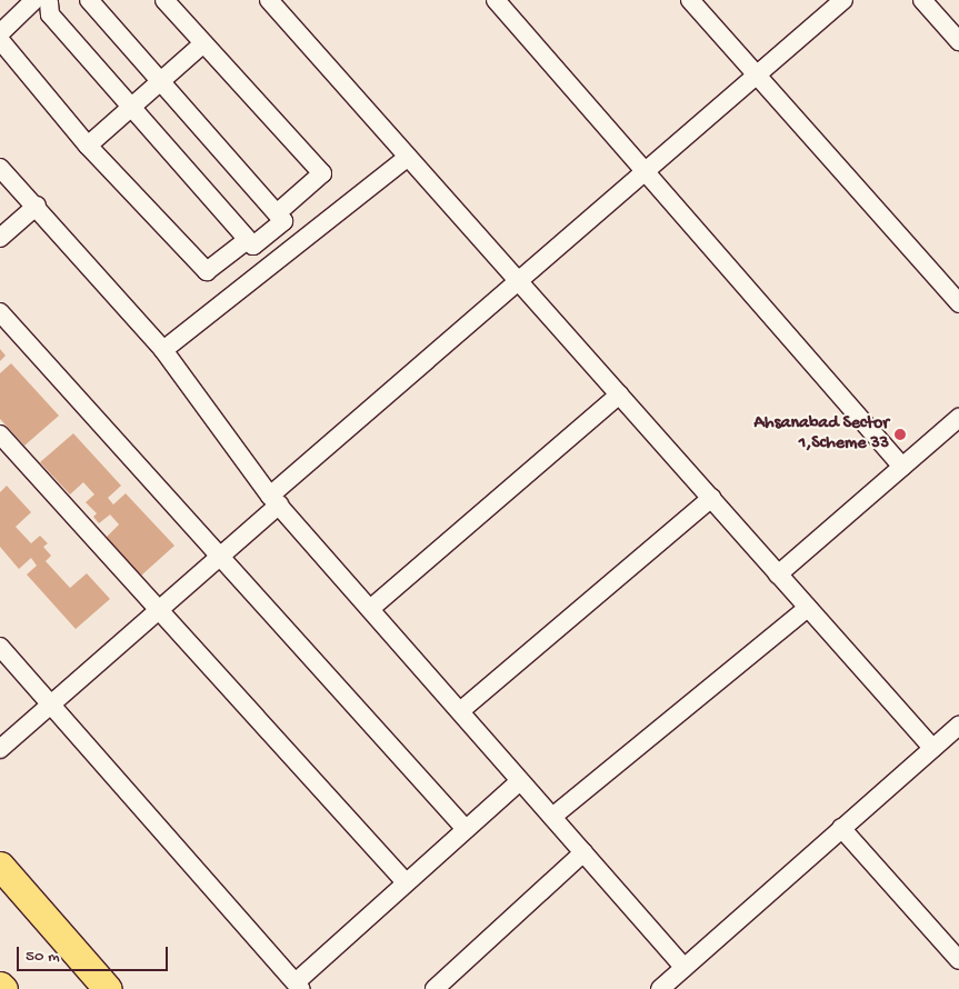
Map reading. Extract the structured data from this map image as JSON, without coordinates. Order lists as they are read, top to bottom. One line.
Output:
{"places":["Ahsanabad Sector 1,Scheme 33"],"scale_bar":"50 m"}
